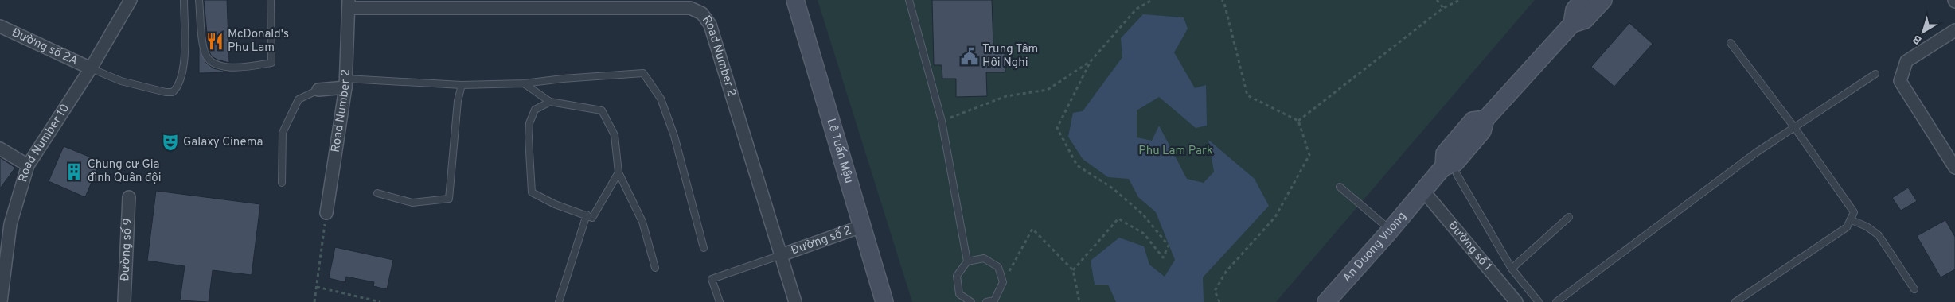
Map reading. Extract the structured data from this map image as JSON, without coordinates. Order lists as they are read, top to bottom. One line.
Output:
{"streets":{"main road":["Lê Tuấn Mậu","An Duong Vuong"],"street":["Đường số 2A","Road Number 2","Road Number 10","Đường số 2","Đường số 1","Đường số 9"]},"crossings":[["Đường số 2A","Road Number 10"],["Road Number 2","Đường số 2"],["Lê Tuấn Mậu","Đường số 2"],["An Duong Vuong","Đường số 1"]],"parks":["Phu Lam Park"],"places":{"restaurant":["McDonald's Phu Lam"],"public building":["Trung Tâm Hôi Nghi"],"theatre":["Galaxy Cinema"],"building":["Chung cư Gia đình Quân đội"]},"north":"bottom left"}
